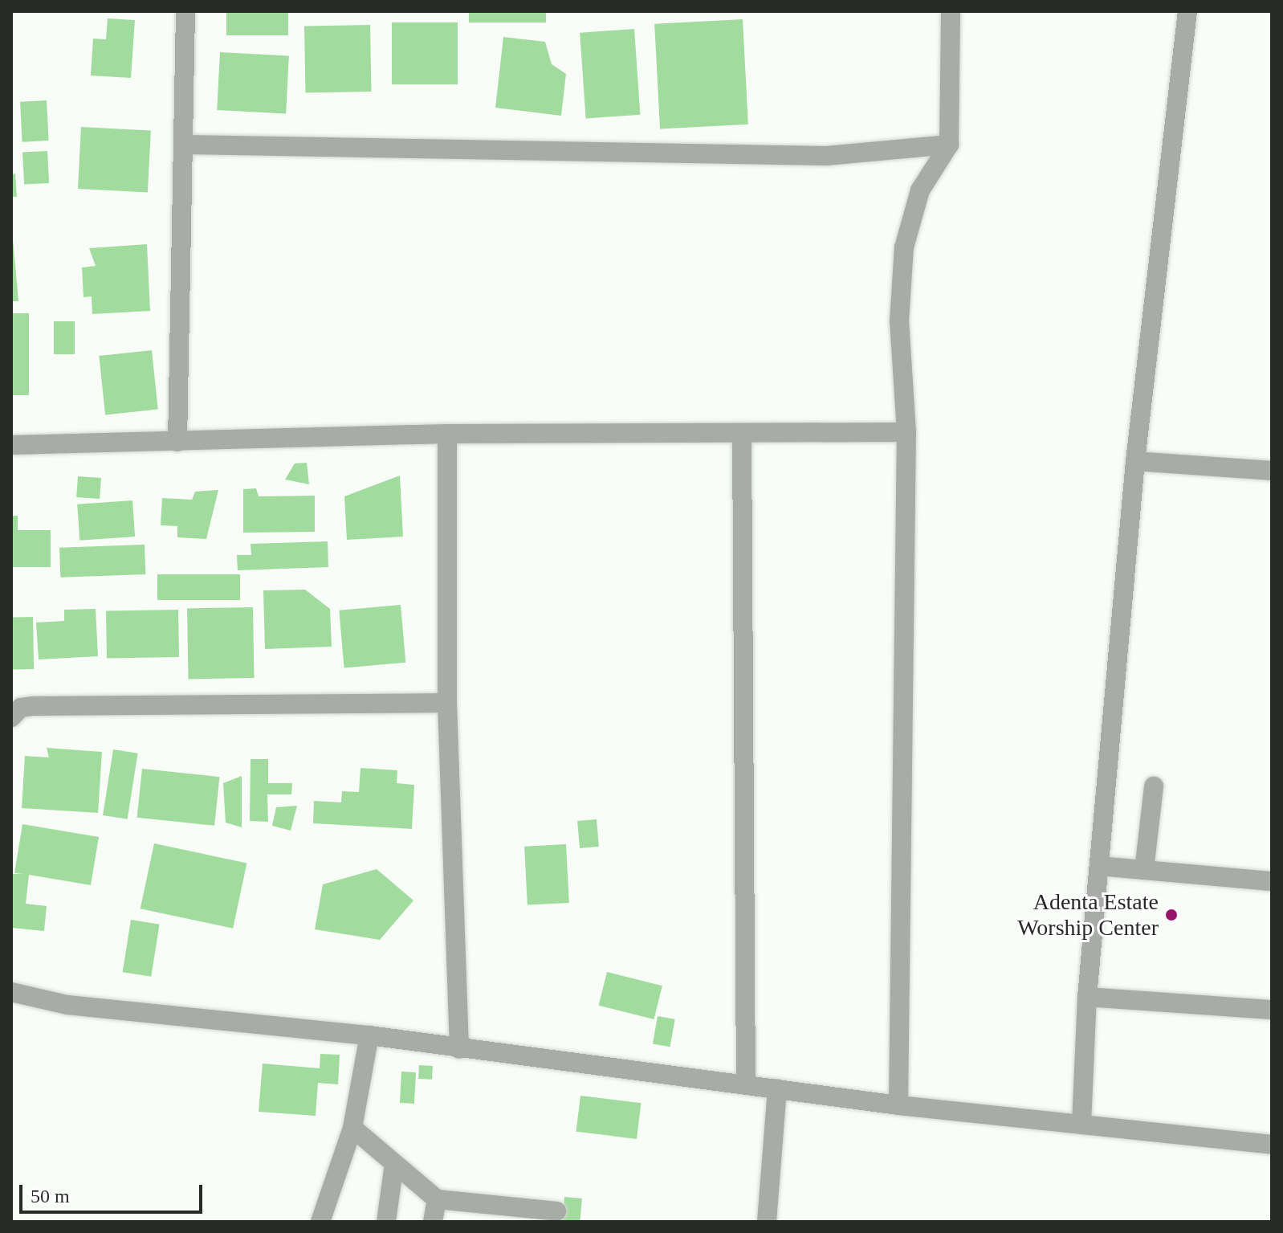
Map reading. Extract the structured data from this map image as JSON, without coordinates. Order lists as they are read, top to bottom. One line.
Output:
{"places":["Adenta Estate Worship Center"],"scale_bar":"50 m"}
